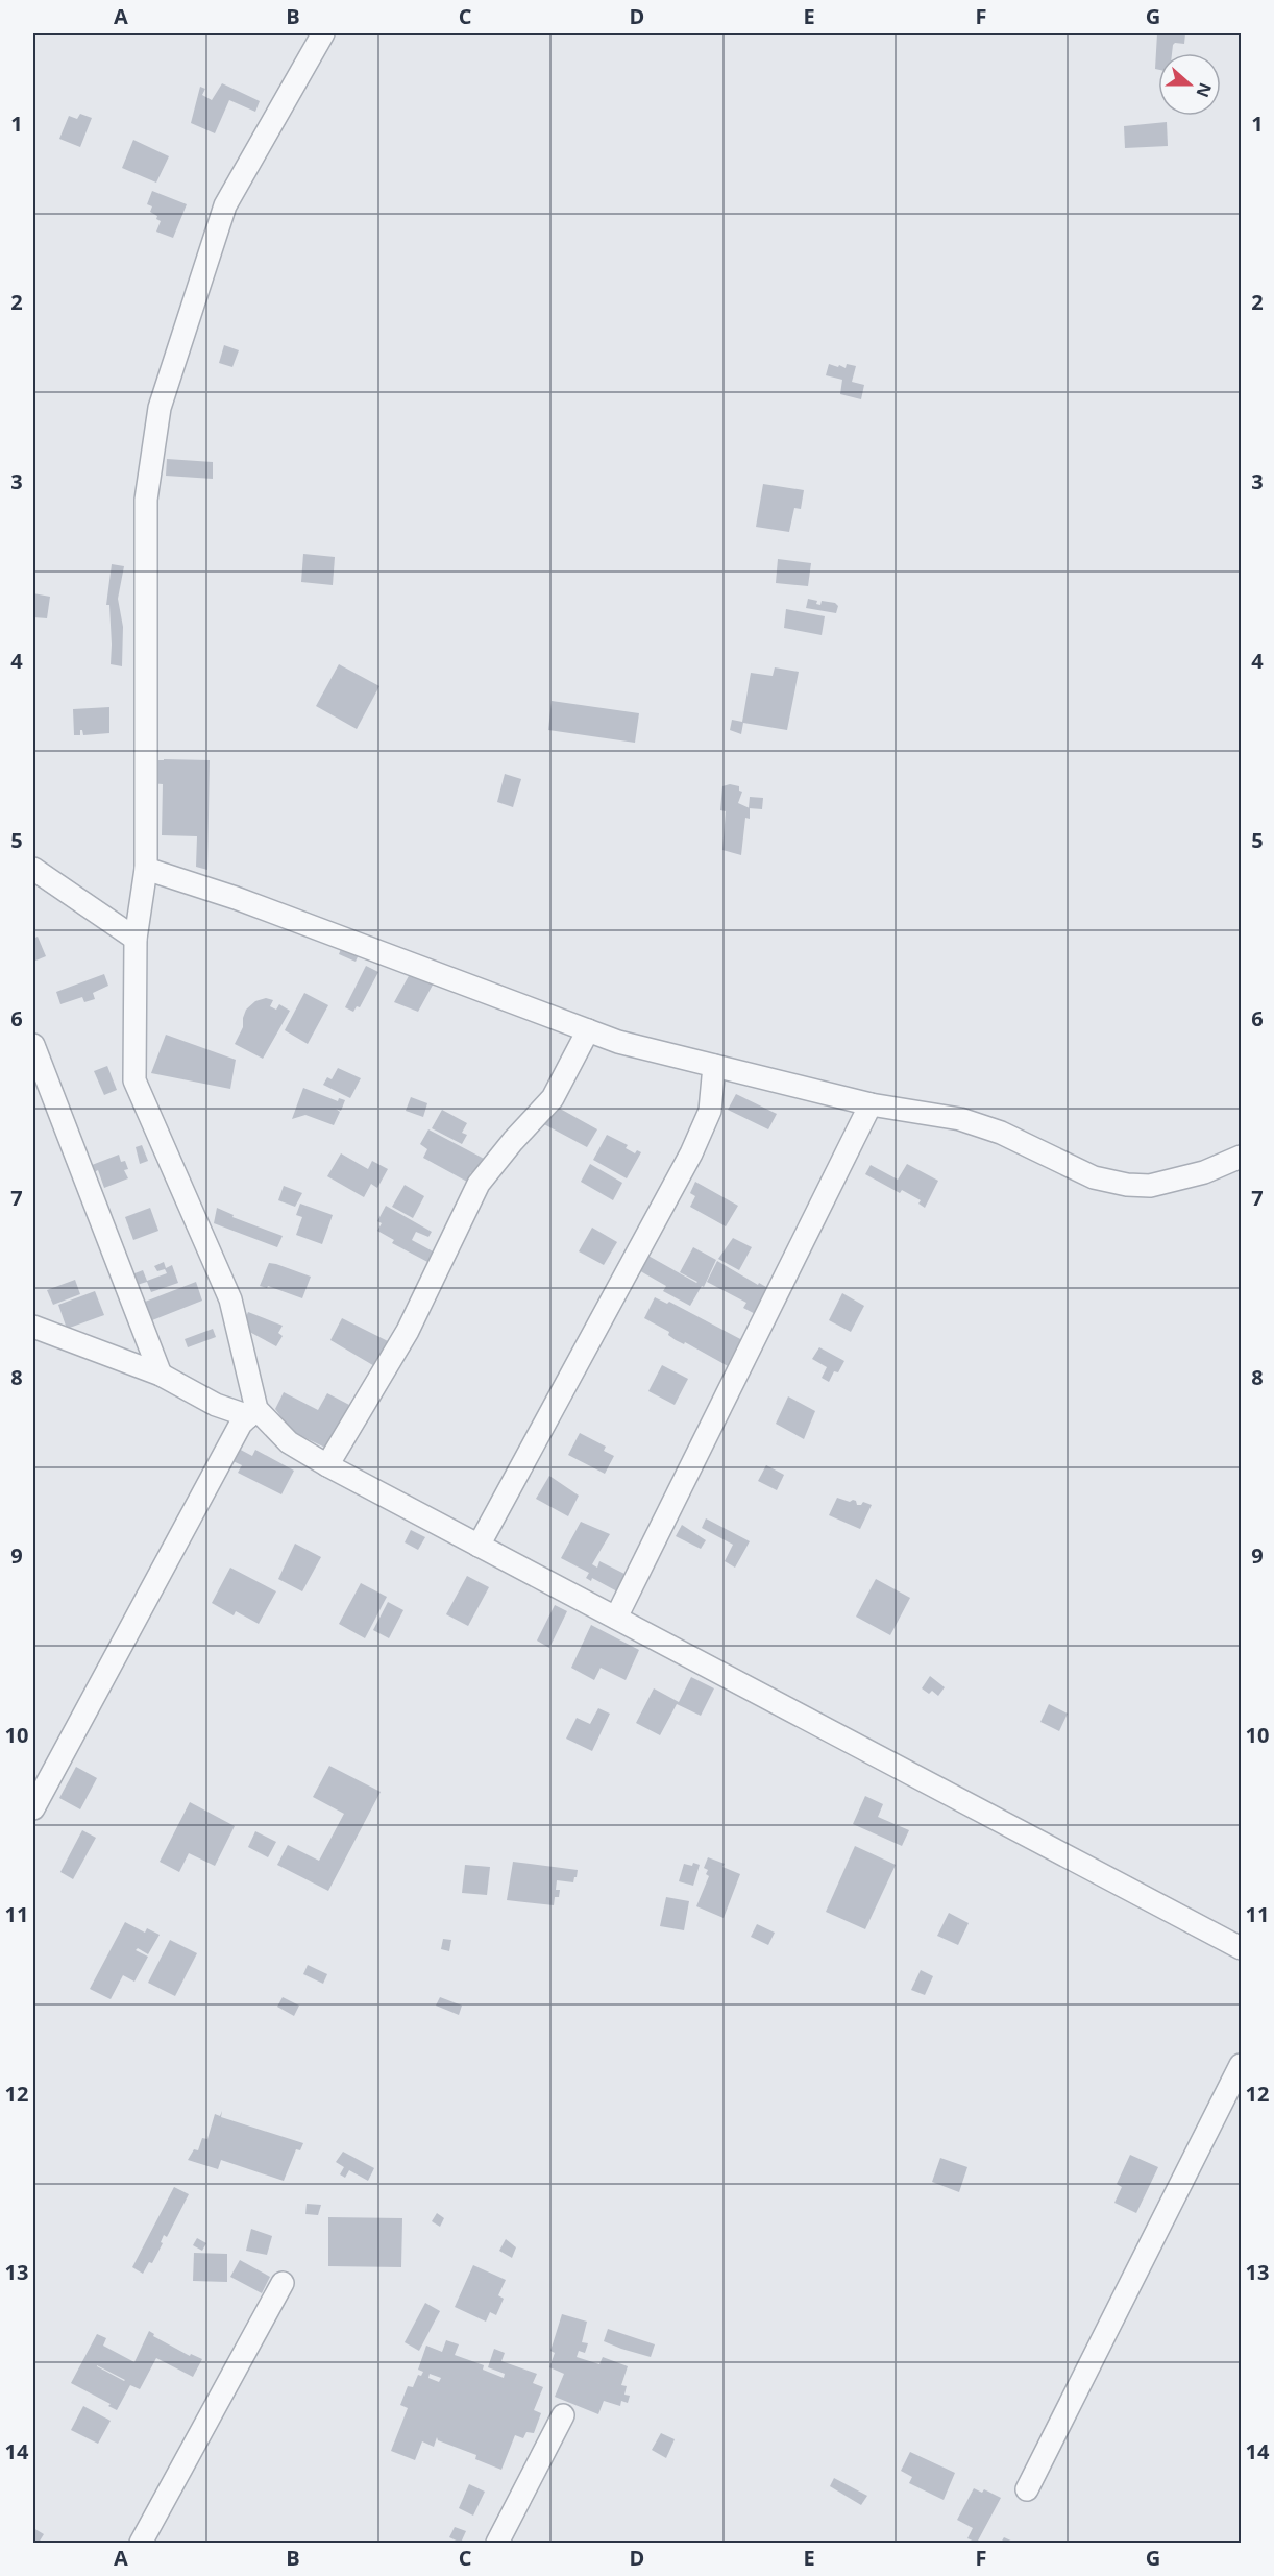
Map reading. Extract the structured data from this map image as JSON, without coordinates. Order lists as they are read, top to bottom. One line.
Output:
{"north":"right","grid":{"columns":["A","B","C","D","E","F","G"],"rows":["1","2","3","4","5","6","7","8","9","10","11","12","13","14"]}}
